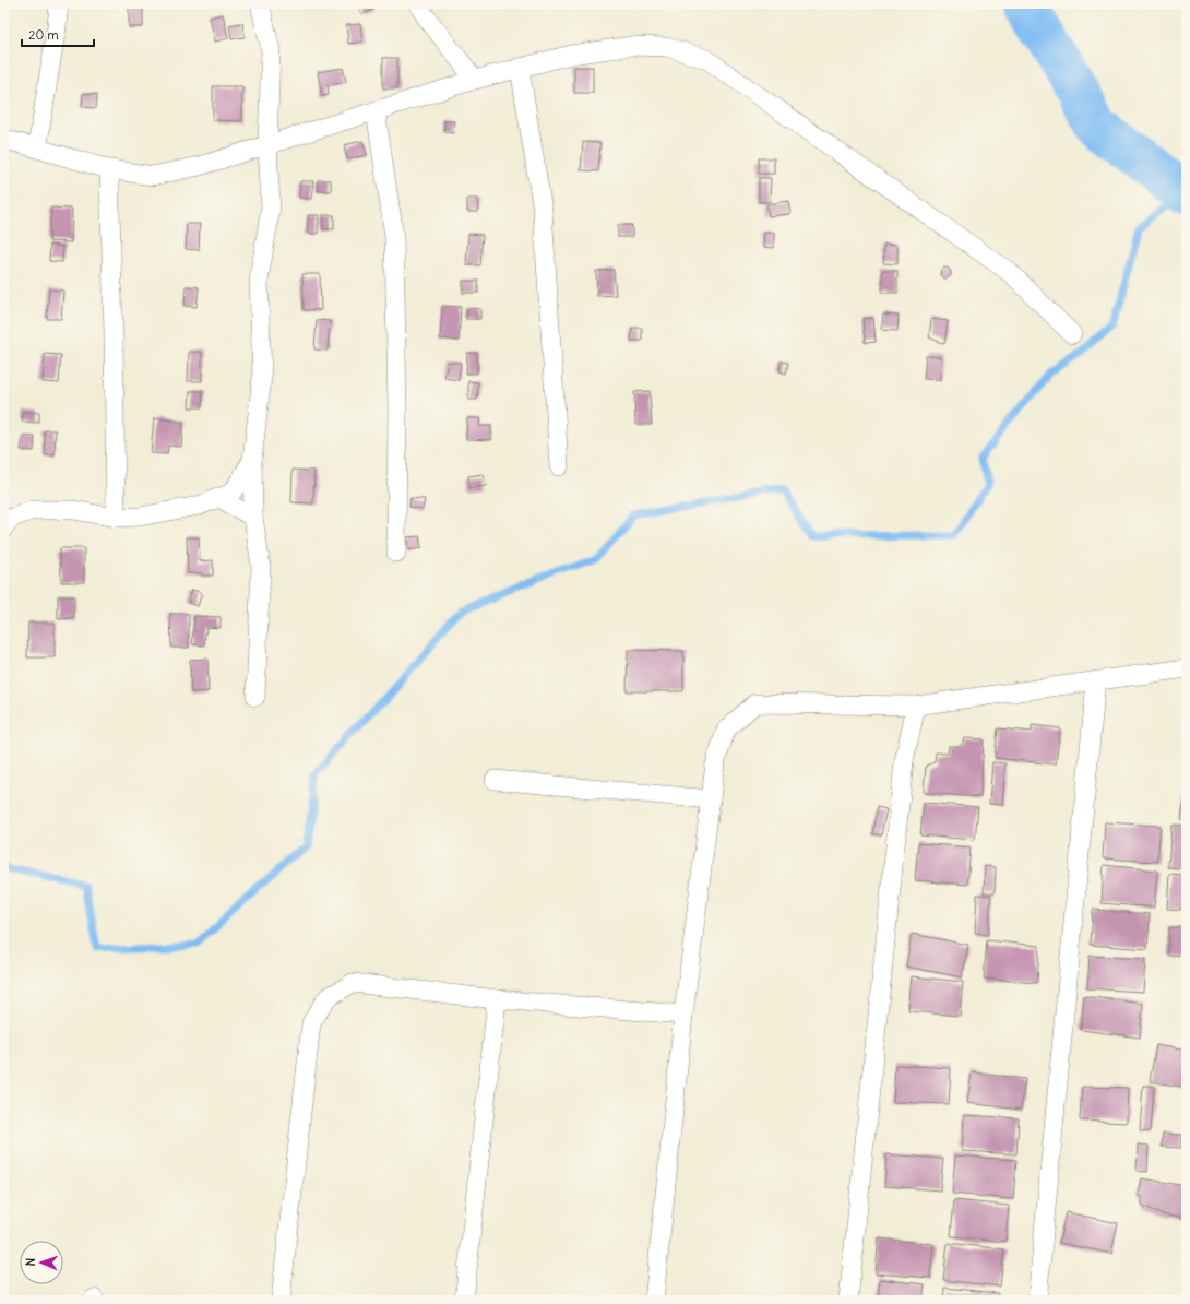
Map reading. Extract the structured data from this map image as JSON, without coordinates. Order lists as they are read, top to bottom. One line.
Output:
{"scale_bar":"20 m","north":"left"}
